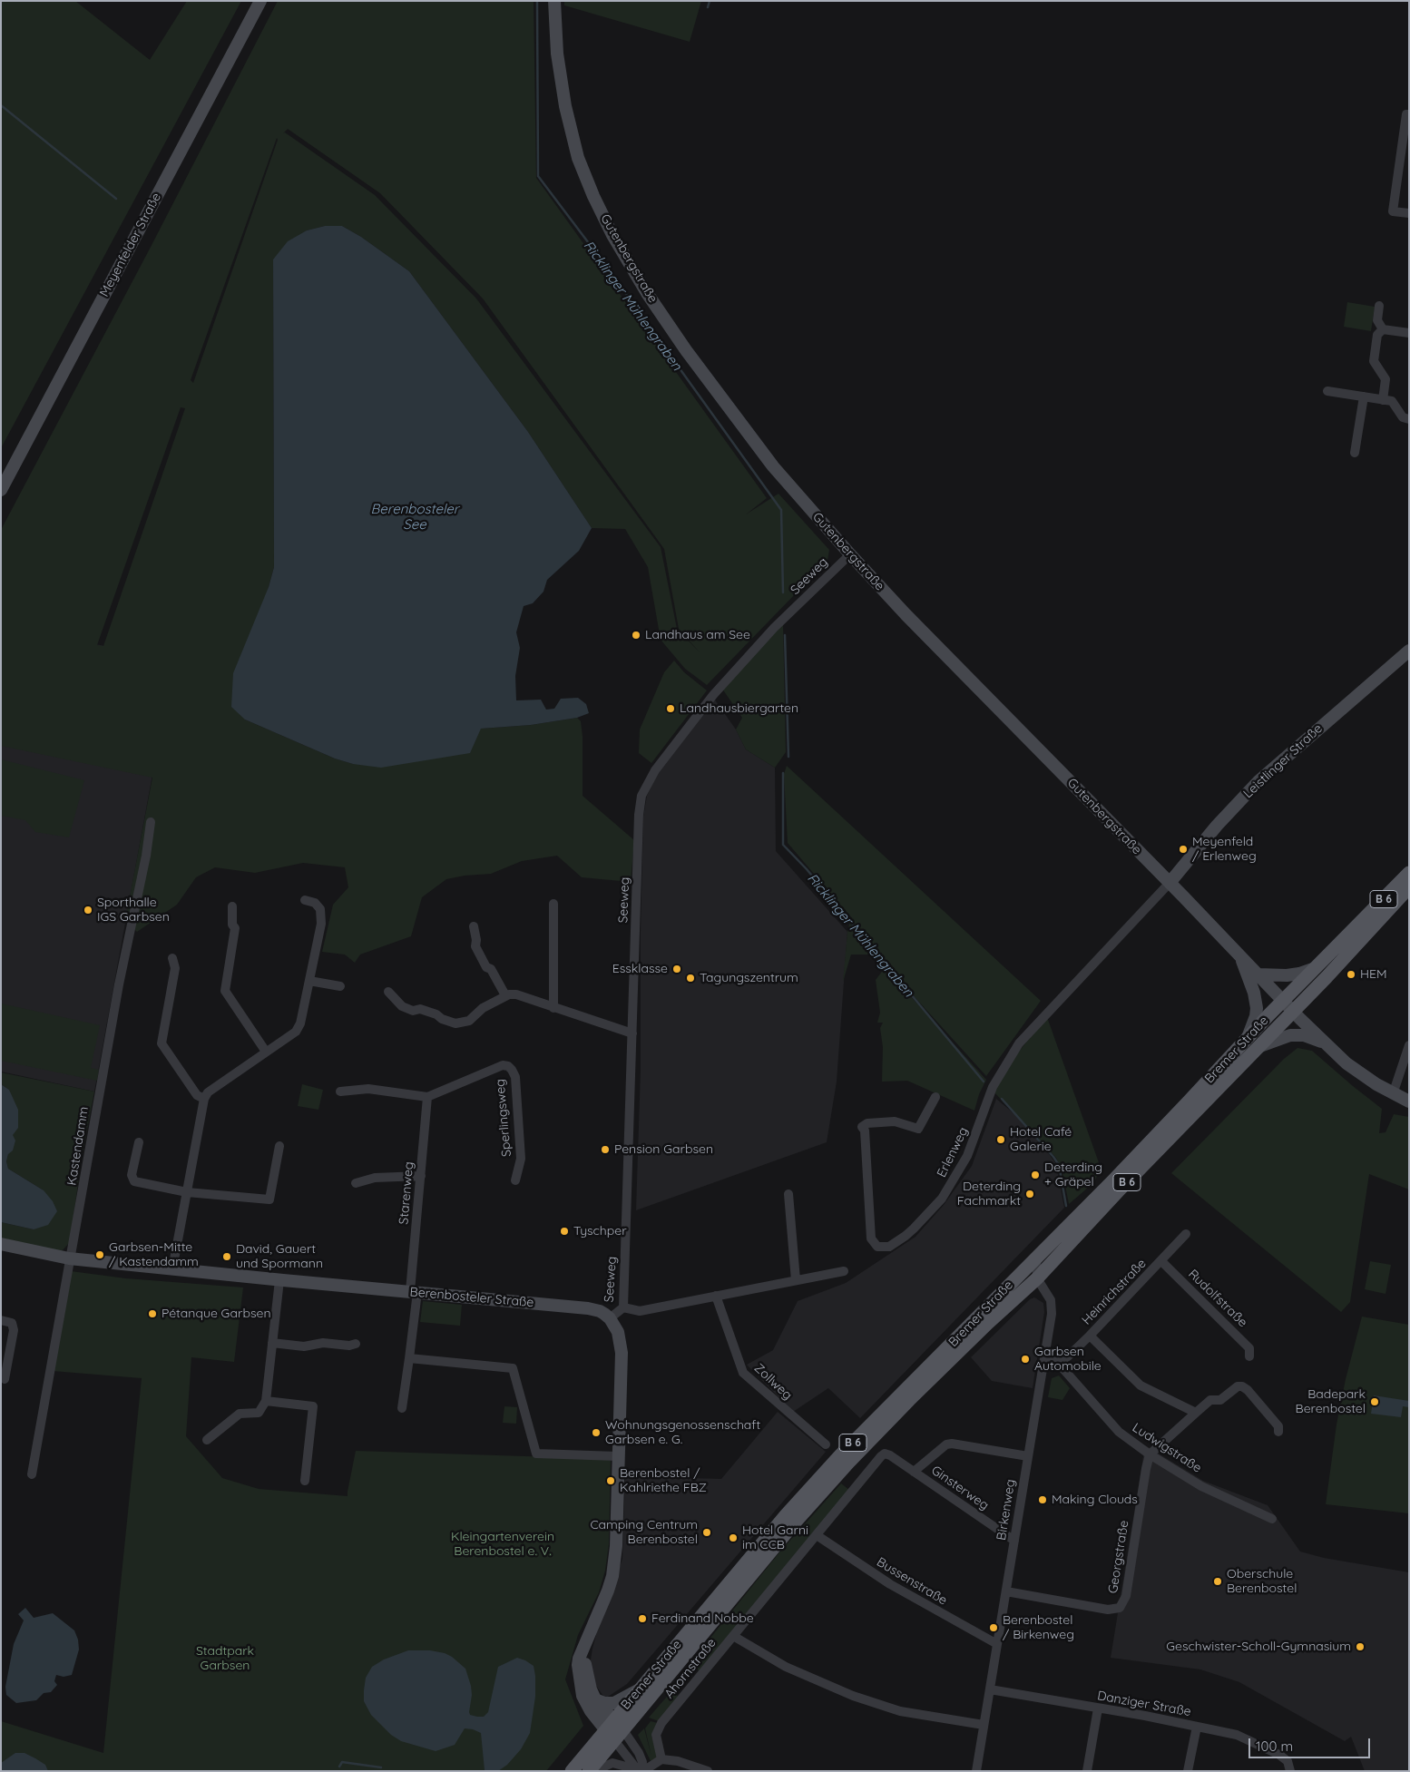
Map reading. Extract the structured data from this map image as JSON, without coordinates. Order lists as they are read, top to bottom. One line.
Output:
{"streets":{"main road":["B 6","Bremer Straße"],"street":["Meyenfelder Straße","Gutenbergstraße","Seeweg","Leistlinger Straße","Sperlingsweg","Kastendamm","Erlenweg","Starenweg","Heinrichstraße","Berenbosteler Straße","Rudolfstraße","Zollweg","Ludwigstraße","Ginsterweg","Birkenweg","Georgstraße","Bussenstraße","Ahornstraße","Danziger Straße"]},"crossings":[["Gutenbergstraße","Seeweg"],["Gutenbergstraße","Leistlinger Straße"],["Gutenbergstraße","Bremer Straße"],["Gutenbergstraße","Erlenweg"],["Seeweg","Berenbosteler Straße"],["Leistlinger Straße","Erlenweg"],["Bremer Straße","Birkenweg"],["Sperlingsweg","Starenweg"],["Kastendamm","Berenbosteler Straße"],["Starenweg","Berenbosteler Straße"],["Heinrichstraße","Rudolfstraße"],["Heinrichstraße","Ludwigstraße"],["Ludwigstraße","Georgstraße"],["Ginsterweg","Birkenweg"],["Ginsterweg","Ahornstraße"],["Birkenweg","Georgstraße"],["Birkenweg","Bussenstraße"],["Birkenweg","Danziger Straße"],["Bussenstraße","Ahornstraße"]],"water":["Ricklinger Mühlengraben","Berenbosteler See"],"parks":["Kleingartenverein Berenbostel e. V.","Stadtpark Garbsen"],"places":["Landhaus am See","Landhausbiergarten","Meyenfeld / Erlenweg","Sporthalle IGS Garbsen","Essklasse","HEM","Tagungszentrum","Hotel Café Galerie","Pension Garbsen","Deterding + Gräpel","Deterding Fachmarkt","Tyschper","Garbsen-Mitte / Kastendamm","David, Gauert und Spormann","Pétanque Garbsen","Garbsen Automobile","Badepark Berenbostel","Wohnungsgenossenschaft Garbsen e. G.","Berenbostel / Kahlriethe FBZ","Making Clouds","Camping Centrum Berenbostel","Hotel Garni im CCB","Oberschule Berenbostel","Ferdinand Nobbe","Berenbostel / Birkenweg","Geschwister-Scholl-Gymnasium"],"scale_bar":"100 m"}
